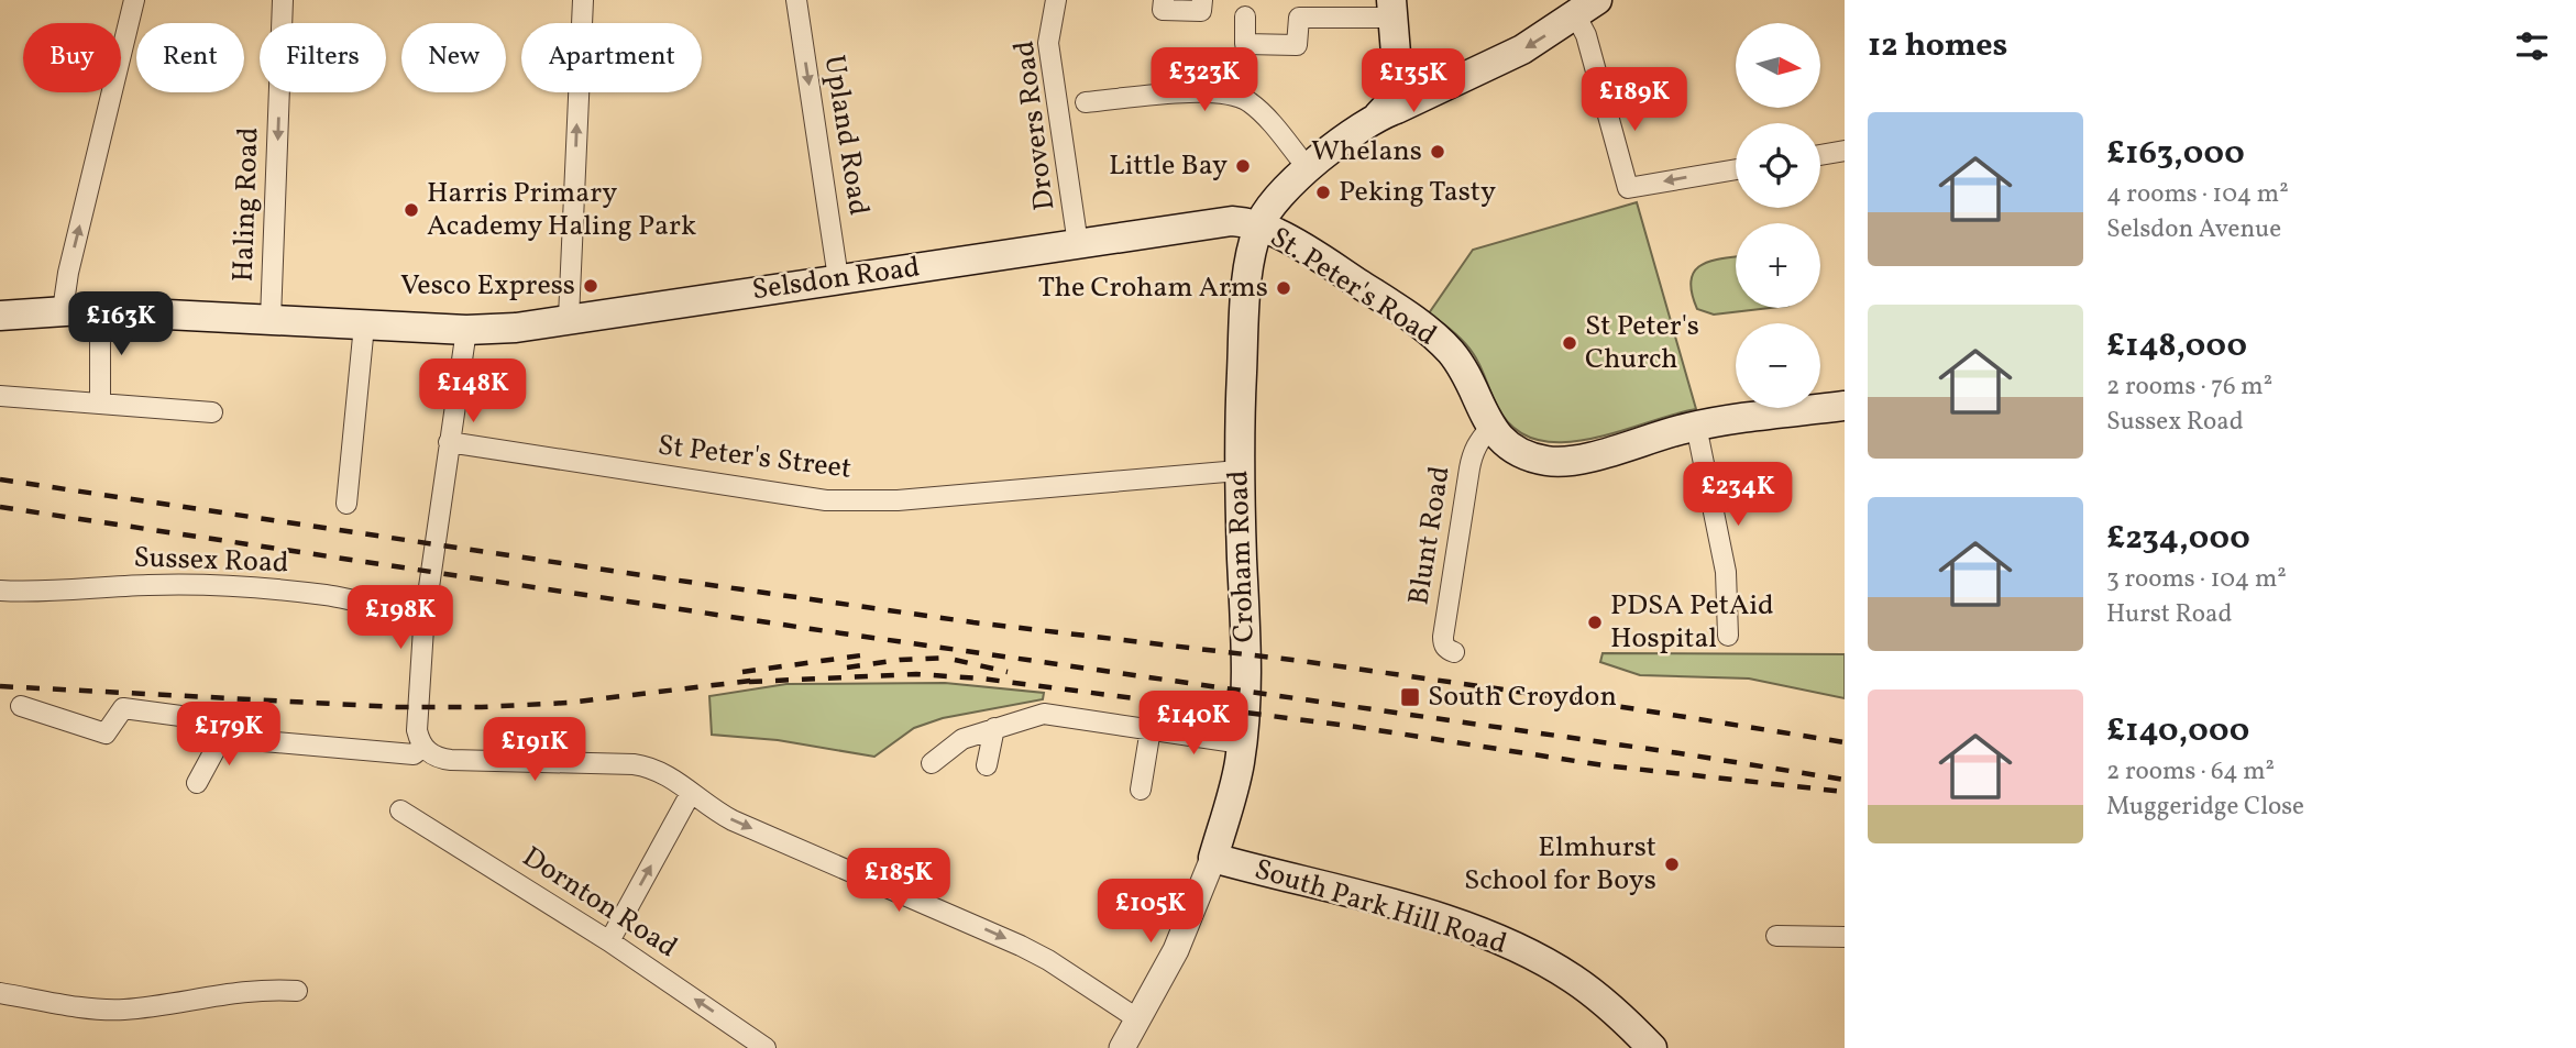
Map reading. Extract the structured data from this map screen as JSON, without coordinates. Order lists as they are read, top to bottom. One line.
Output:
{"streets":{"main road":["Selsdon Road","St. Peter's Road","Croham Road","South Park Hill Road"],"street":["Drovers Road","Upland Road","Haling Road","St Peter's Street","Blunt Road","Sussex Road","Dornton Road"]},"crossings":[["Drovers Road","Selsdon Road"],["Upland Road","Selsdon Road"],["Haling Road","Selsdon Road"],["Selsdon Road","St. Peter's Road"],["Selsdon Road","Croham Road"],["St. Peter's Road","Blunt Road"],["St. Peter's Road","Croham Road"],["St Peter's Street","Croham Road"],["Croham Road","South Park Hill Road"]],"one_way":["Upland Road","Dornton Road"],"places":{"other":["Whelans","Little Bay","Peking Tasty","Harris Primary Academy Haling Park","Vesco Express","The Croham Arms","St Peter's Church","PDSA PetAid Hospital","Elmhurst School for Boys"],"transit":["South Croydon"]},"north":"right","page":{"heading":"12 homes","map_buttons":["+","−"],"chip":["Buy","Rent","Filters","New","Apartment"],"price":["£323K","£135K","£189K","£163K","£148K","£234K","£198K","£140K","£179K","£191K","£185K","£105K"],"list":[{"name":"£163,000","note":"4 rooms · 104 m² · Selsdon Avenue"},{"name":"£148,000","note":"2 rooms · 76 m² · Sussex Road"},{"name":"£234,000","note":"3 rooms · 104 m² · Hurst Road"},{"name":"£140,000","note":"2 rooms · 64 m² · Muggeridge Close"}]}}
